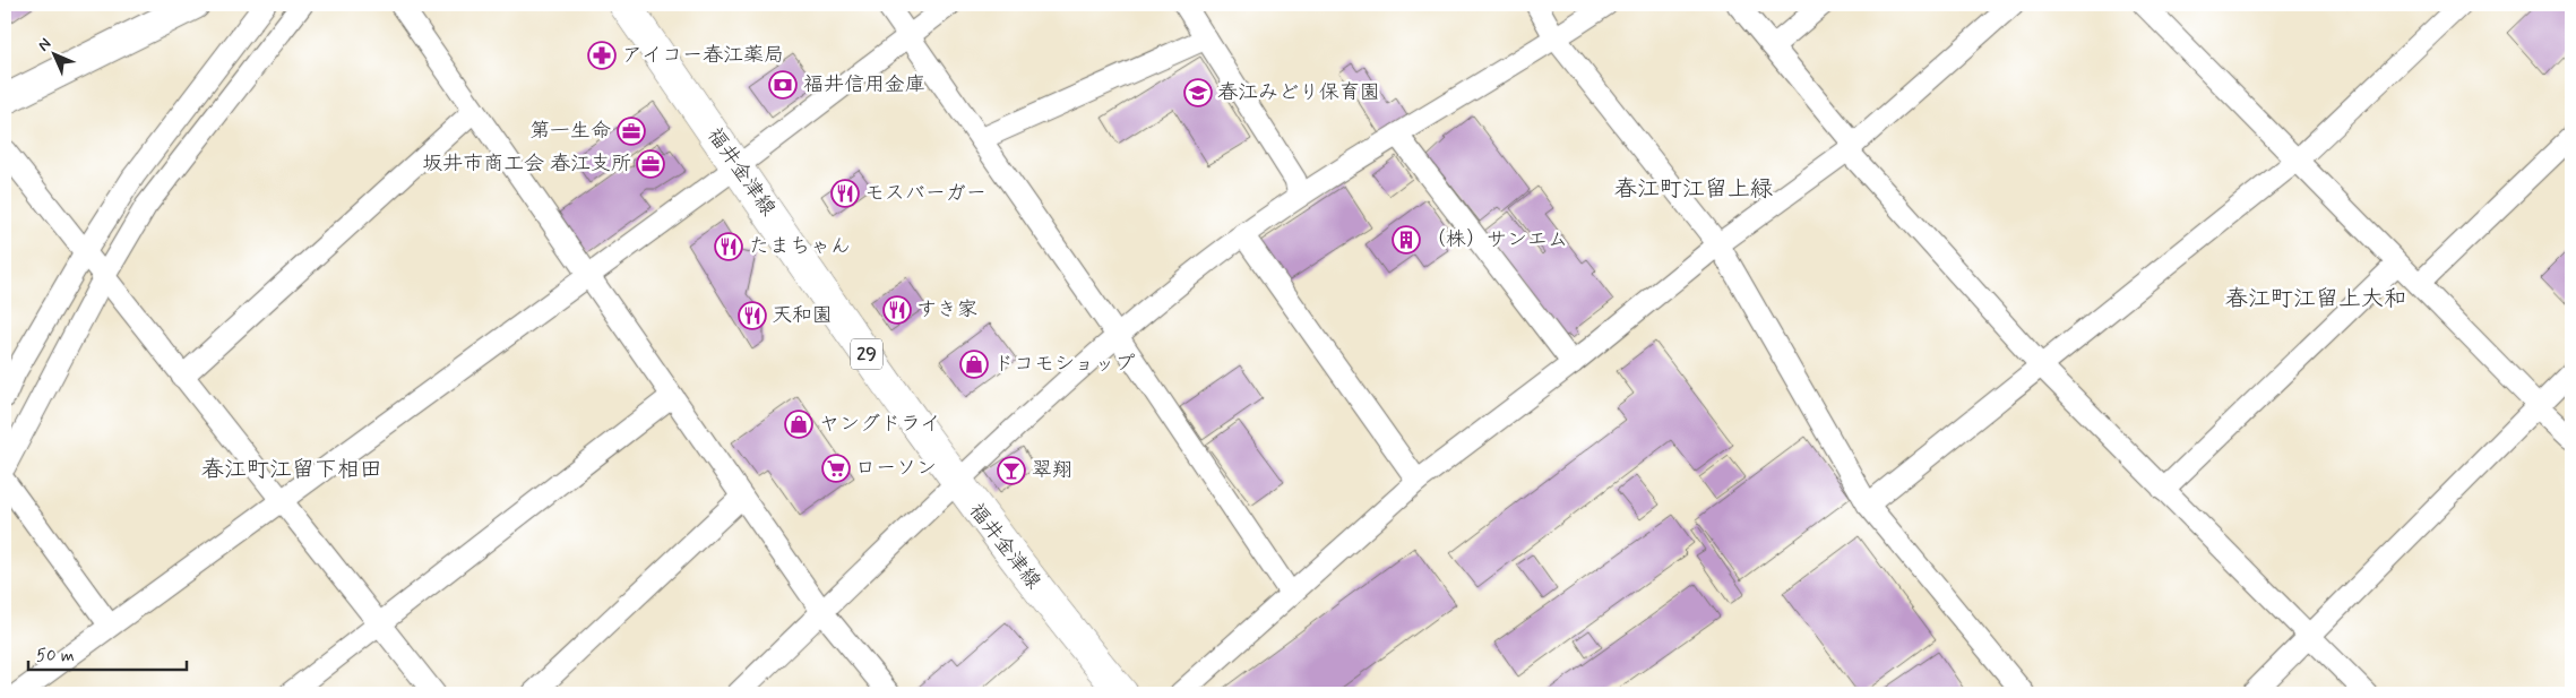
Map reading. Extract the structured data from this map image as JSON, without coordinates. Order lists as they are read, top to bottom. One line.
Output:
{"streets":{"main road":["福井金津線","29"]},"districts":["春江町江留上緑","春江町江留上大和","春江町江留下相田"],"places":{"pharmacy":["アイコー春江薬局"],"bank":["福井信用金庫"],"school or university":["春江みどり保育園"],"office":["第一生命","坂井市商工会 春江支所"],"restaurant":["モスバーガー","たまちゃん","すき家","天和園"],"building":["（株）サンエム"],"shop":["ドコモショップ","ヤングドライ"],"supermarket":["ローソン"],"bar":["翠翔"]},"scale_bar":"50 m","north":"top left"}
